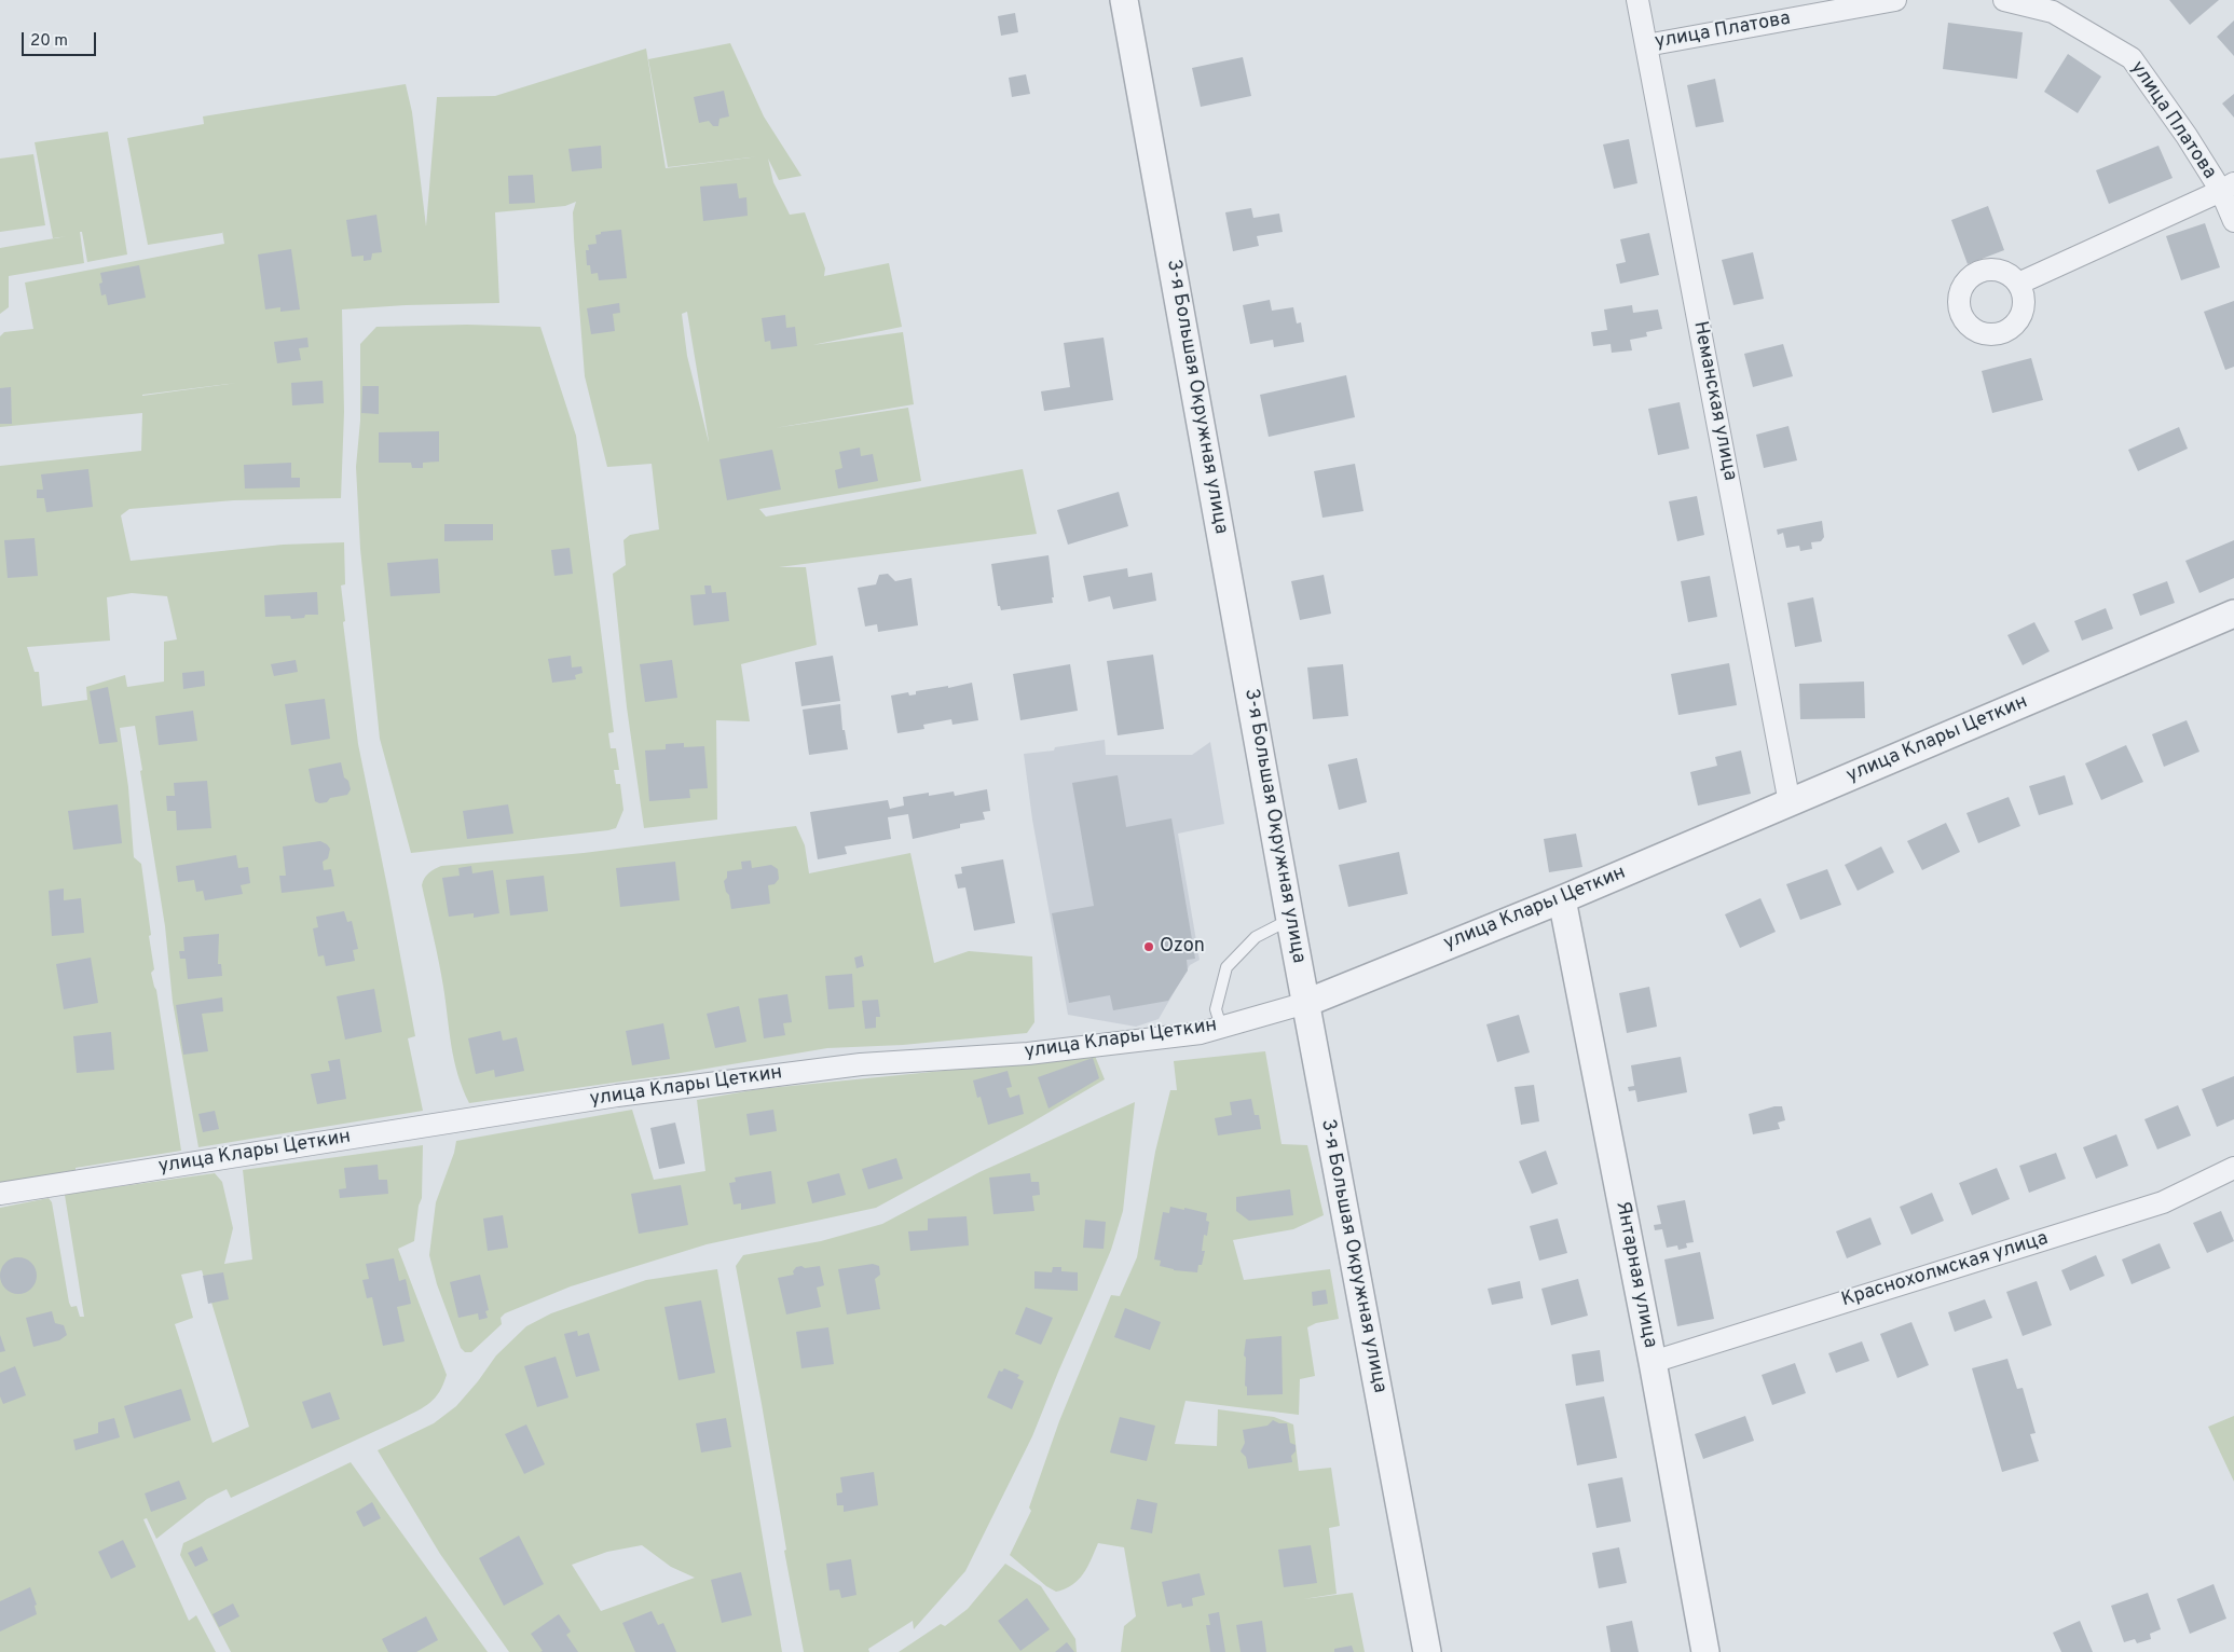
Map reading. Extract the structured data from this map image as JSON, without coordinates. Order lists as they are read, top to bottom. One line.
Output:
{"streets":{"street":["улица Платова","3-я Большая Окружная улица","Неманская улица","улица Клары Цеткин","Краснохолмская улица","Янтарная улица"]},"crossings":[["улица Платова","Неманская улица"],["3-я Большая Окружная улица","улица Клары Цеткин"],["Неманская улица","улица Клары Цеткин"],["улица Клары Цеткин","Янтарная улица"],["Краснохолмская улица","Янтарная улица"]],"places":["Ozon"],"scale_bar":"20 m"}
